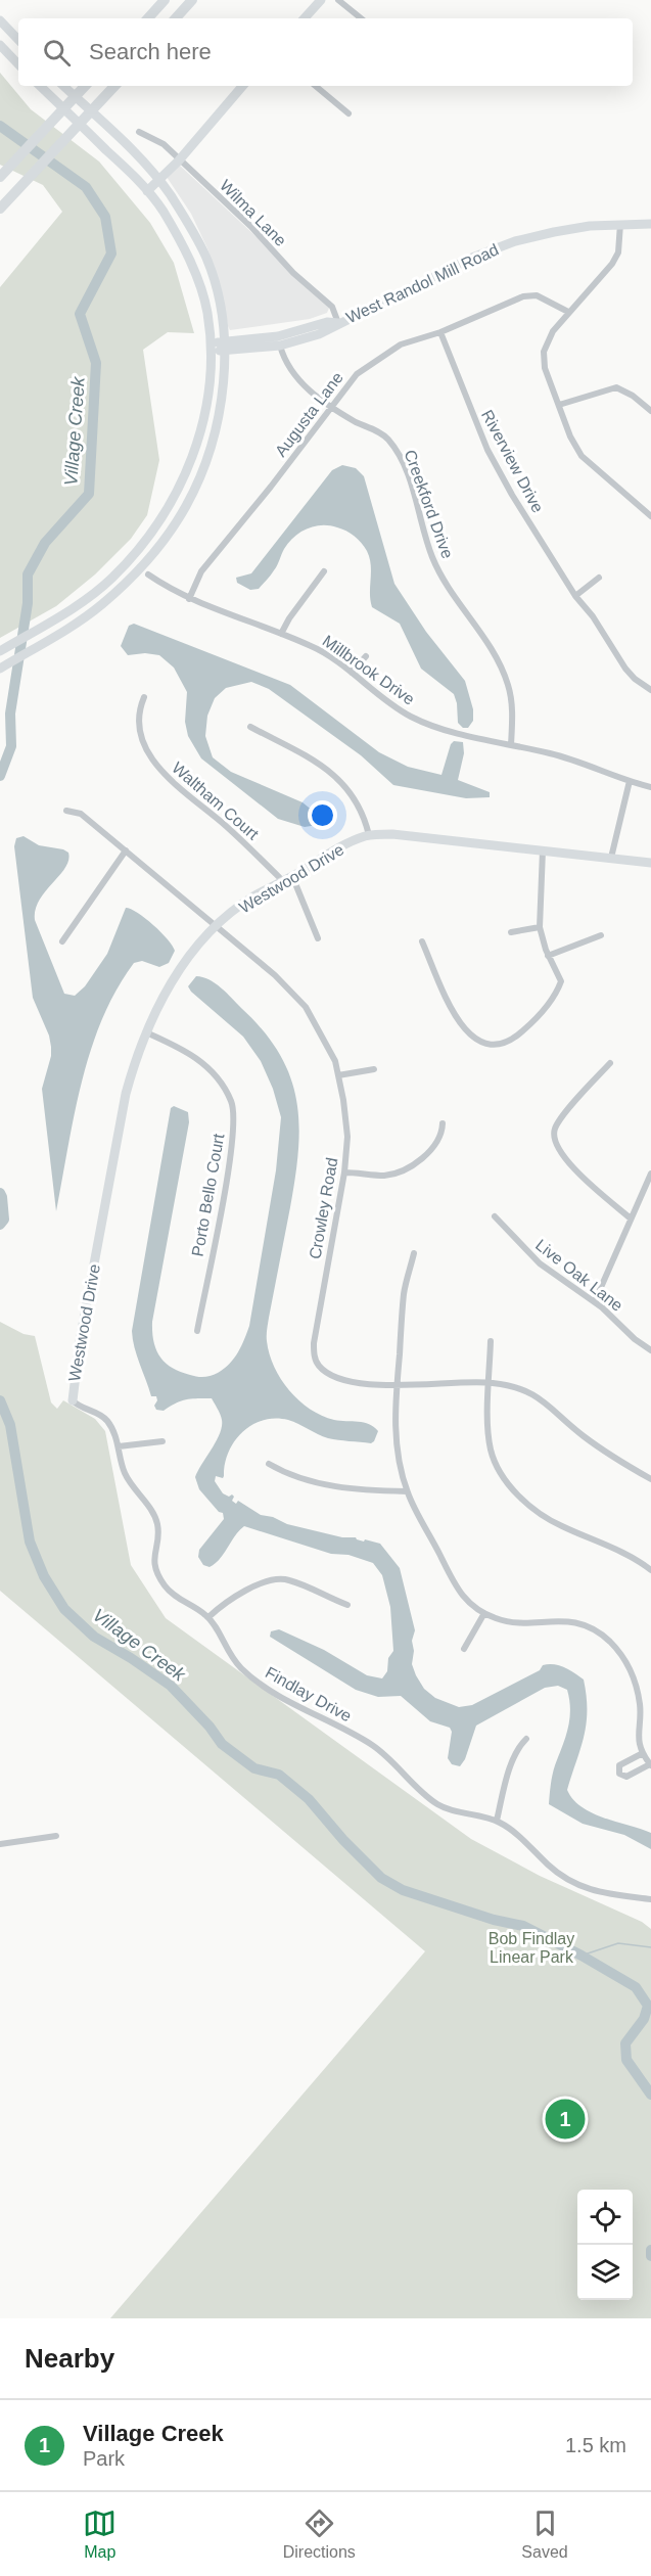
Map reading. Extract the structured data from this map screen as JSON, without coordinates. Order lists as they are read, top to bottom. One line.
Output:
{"streets":{"main road":["West Randol Mill Road","Westwood Drive"],"street":["Wilma Lane","Augusta Lane","Riverview Drive","Creekford Drive","Millbrook Drive","Waltham Court","Porto Bello Court","Crowley Road","Live Oak Lane","Findlay Drive"]},"crossings":[["Wilma Lane","West Randol Mill Road"],["West Randol Mill Road","Creekford Drive"],["Augusta Lane","Riverview Drive"],["Augusta Lane","Creekford Drive"],["Augusta Lane","Millbrook Drive"],["Creekford Drive","Millbrook Drive"],["Waltham Court","Westwood Drive"],["Westwood Drive","Porto Bello Court"],["Westwood Drive","Crowley Road"]],"water":["Village Creek"],"parks":["Bob Findlay Linear Park"],"page":{"search":"Search here","pins":"1","heading":"Nearby","list":[{"mark":"1","name":"Village Creek","note":"Park","value":"1.5 km"}],"nav":["Map","Directions","Saved"]}}
